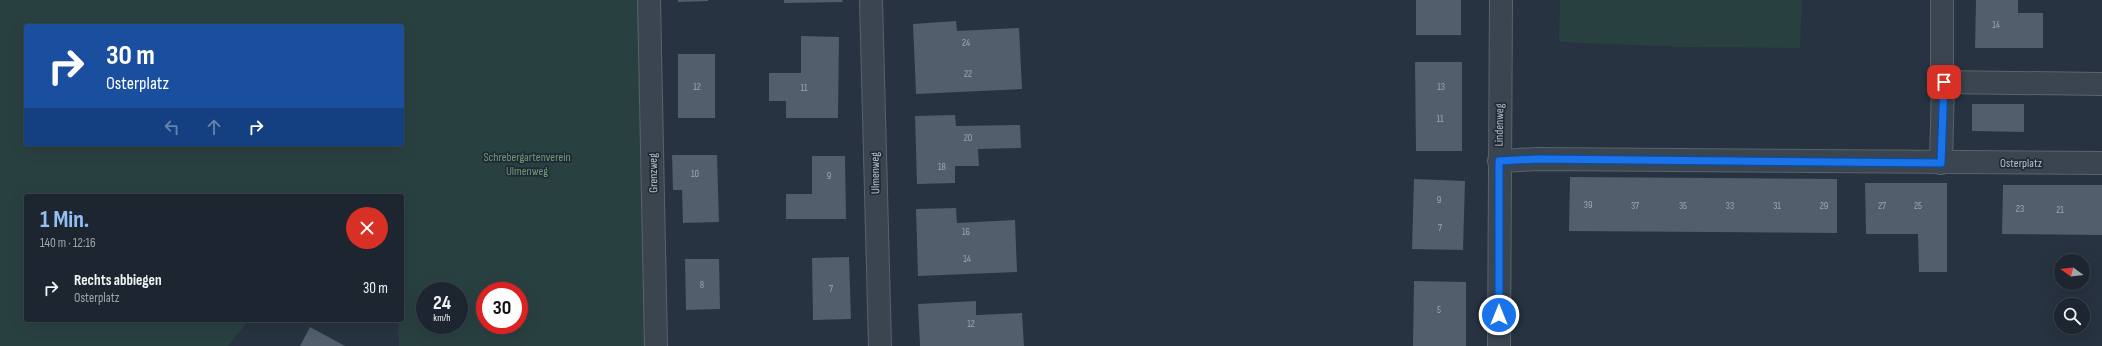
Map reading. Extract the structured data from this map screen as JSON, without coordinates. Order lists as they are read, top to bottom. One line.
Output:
{"streets":{"street":["Lindenweg","Osterplatz","Grenzweg","Ulmenweg"]},"crossings":[["Lindenweg","Osterplatz"]],"parks":["Schrebergartenverein Ulmenweg"],"house_numbers":["14","24","22","12","13","11","11","20","18","10","9","9","39","37","35","33","31","29","27","25","23","21","7","16","14","8","7","5","12"],"north":"left","page":{"turn":["30 m","Osterplatz"],"heading":["1 Min.","140 m · 12:16"],"list":[{"name":"Rechts abbiegen","note":"Osterplatz","value":"30 m"}],"speed":"24 km/h","limit":"30"}}
